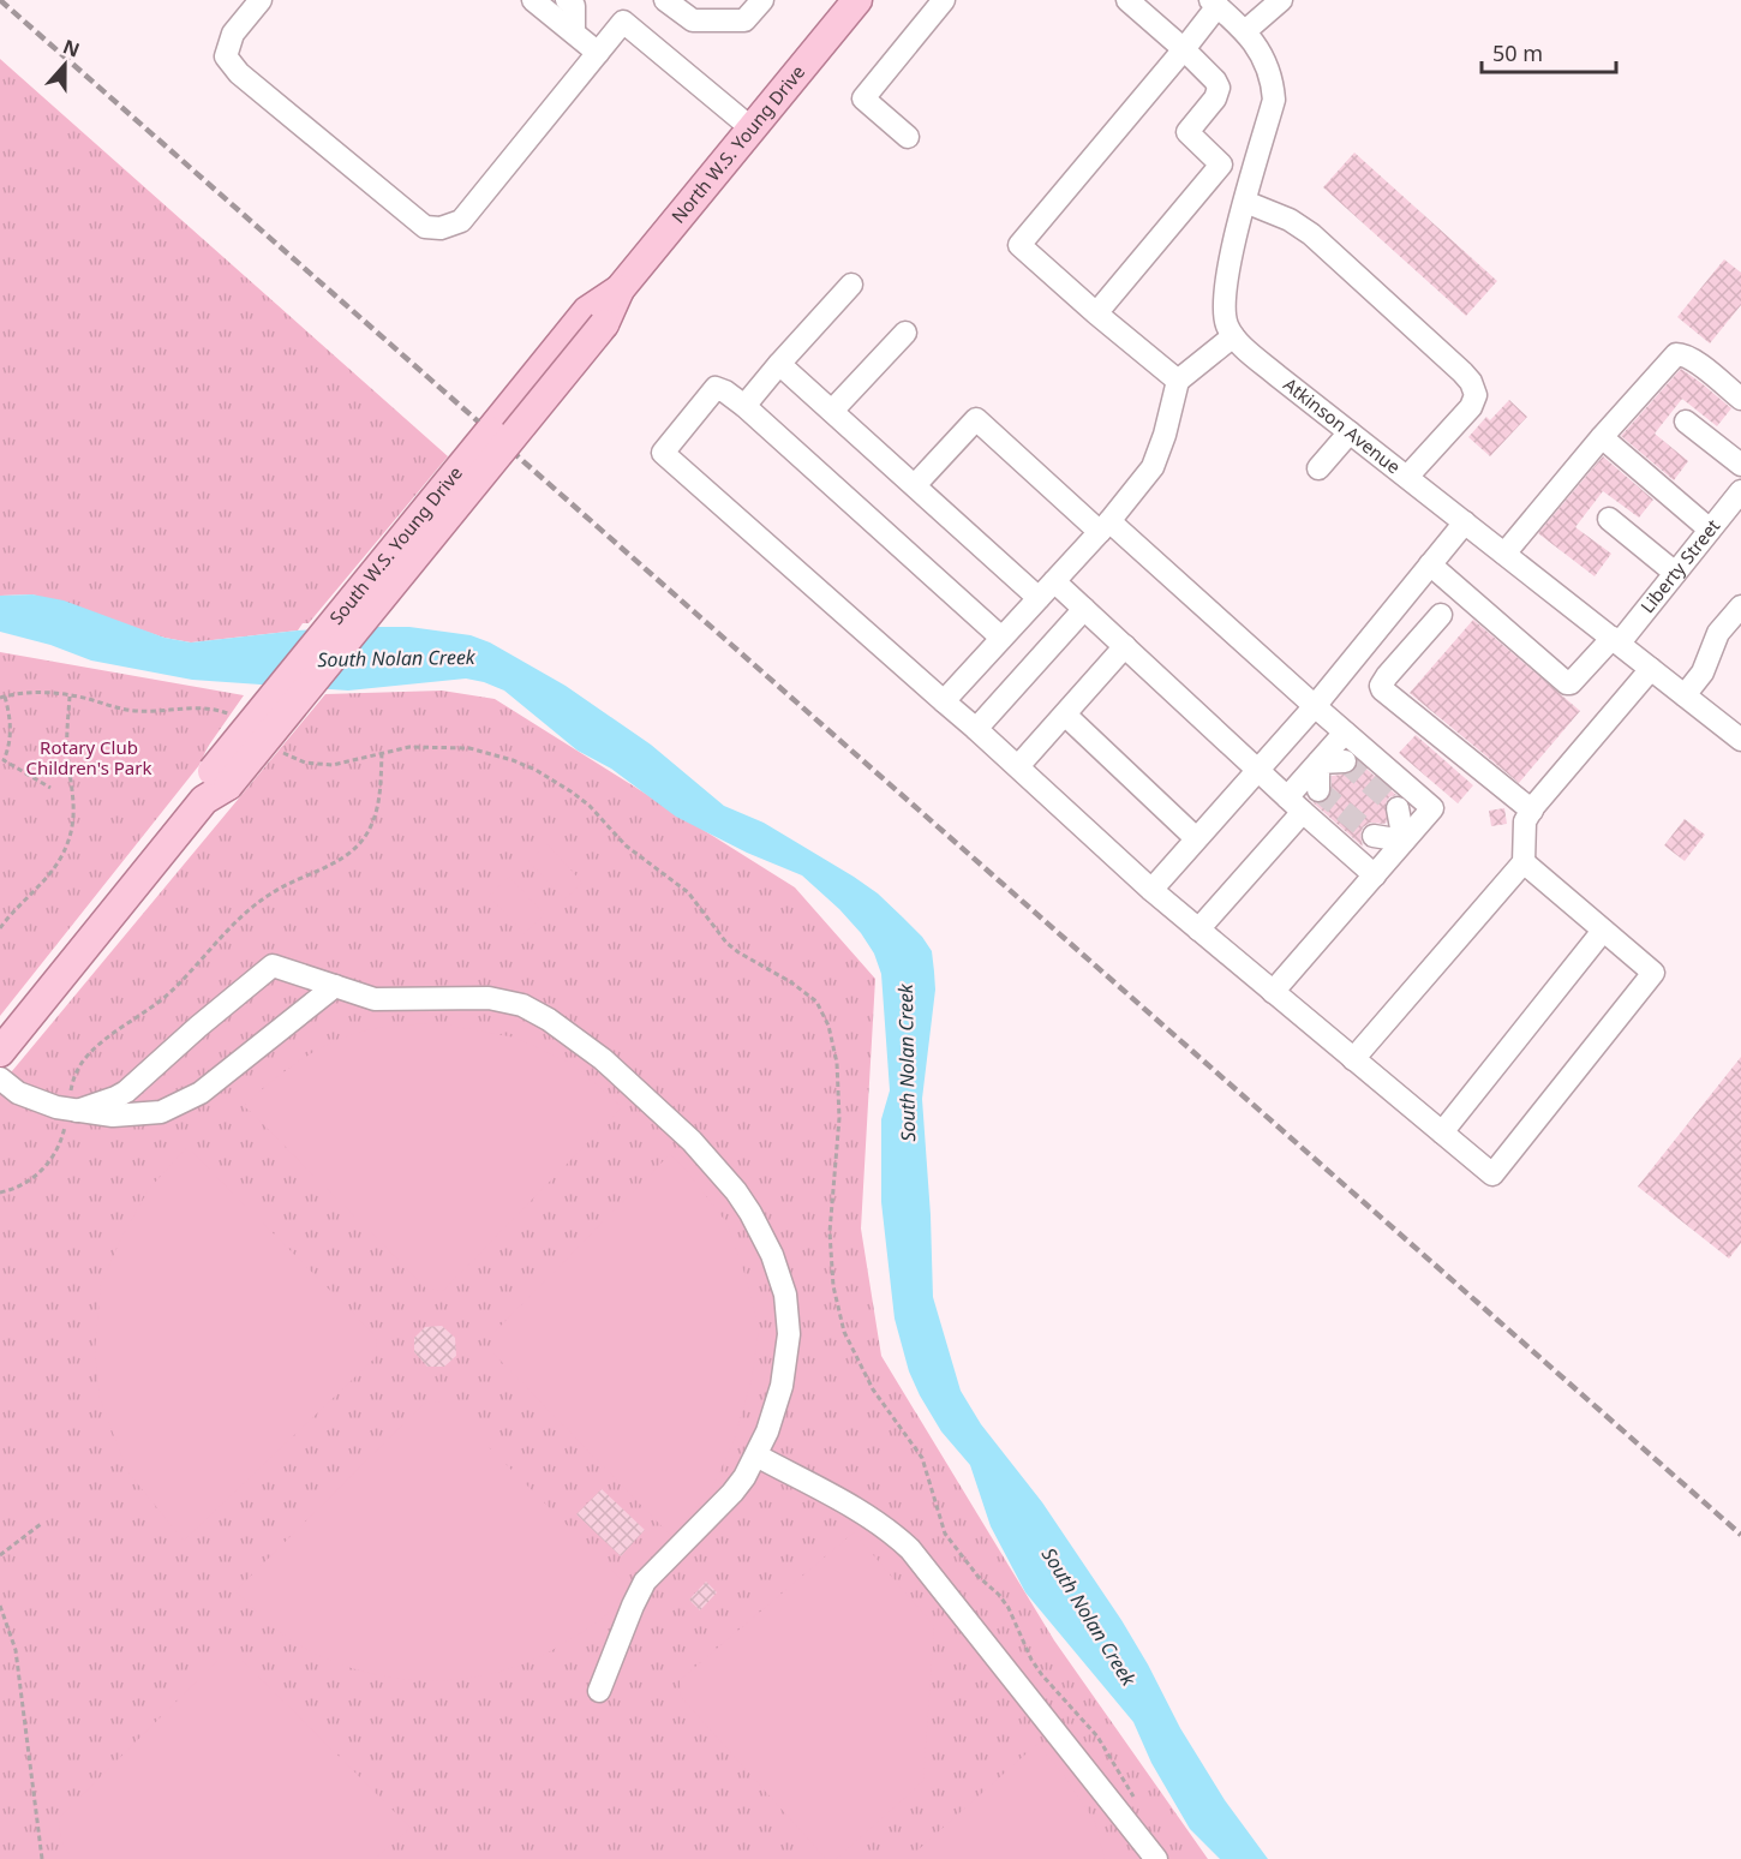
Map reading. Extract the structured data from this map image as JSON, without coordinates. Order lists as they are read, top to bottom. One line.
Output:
{"streets":{"main road":["North W.S. Young Drive","South W.S. Young Drive"],"street":["Atkinson Avenue","Liberty Street"]},"crossings":[["North W.S. Young Drive","South W.S. Young Drive"],["Atkinson Avenue","Liberty Street"]],"water":["South Nolan Creek"],"parks":["Rotary Club Children's Park"],"scale_bar":"50 m","north":"top"}
